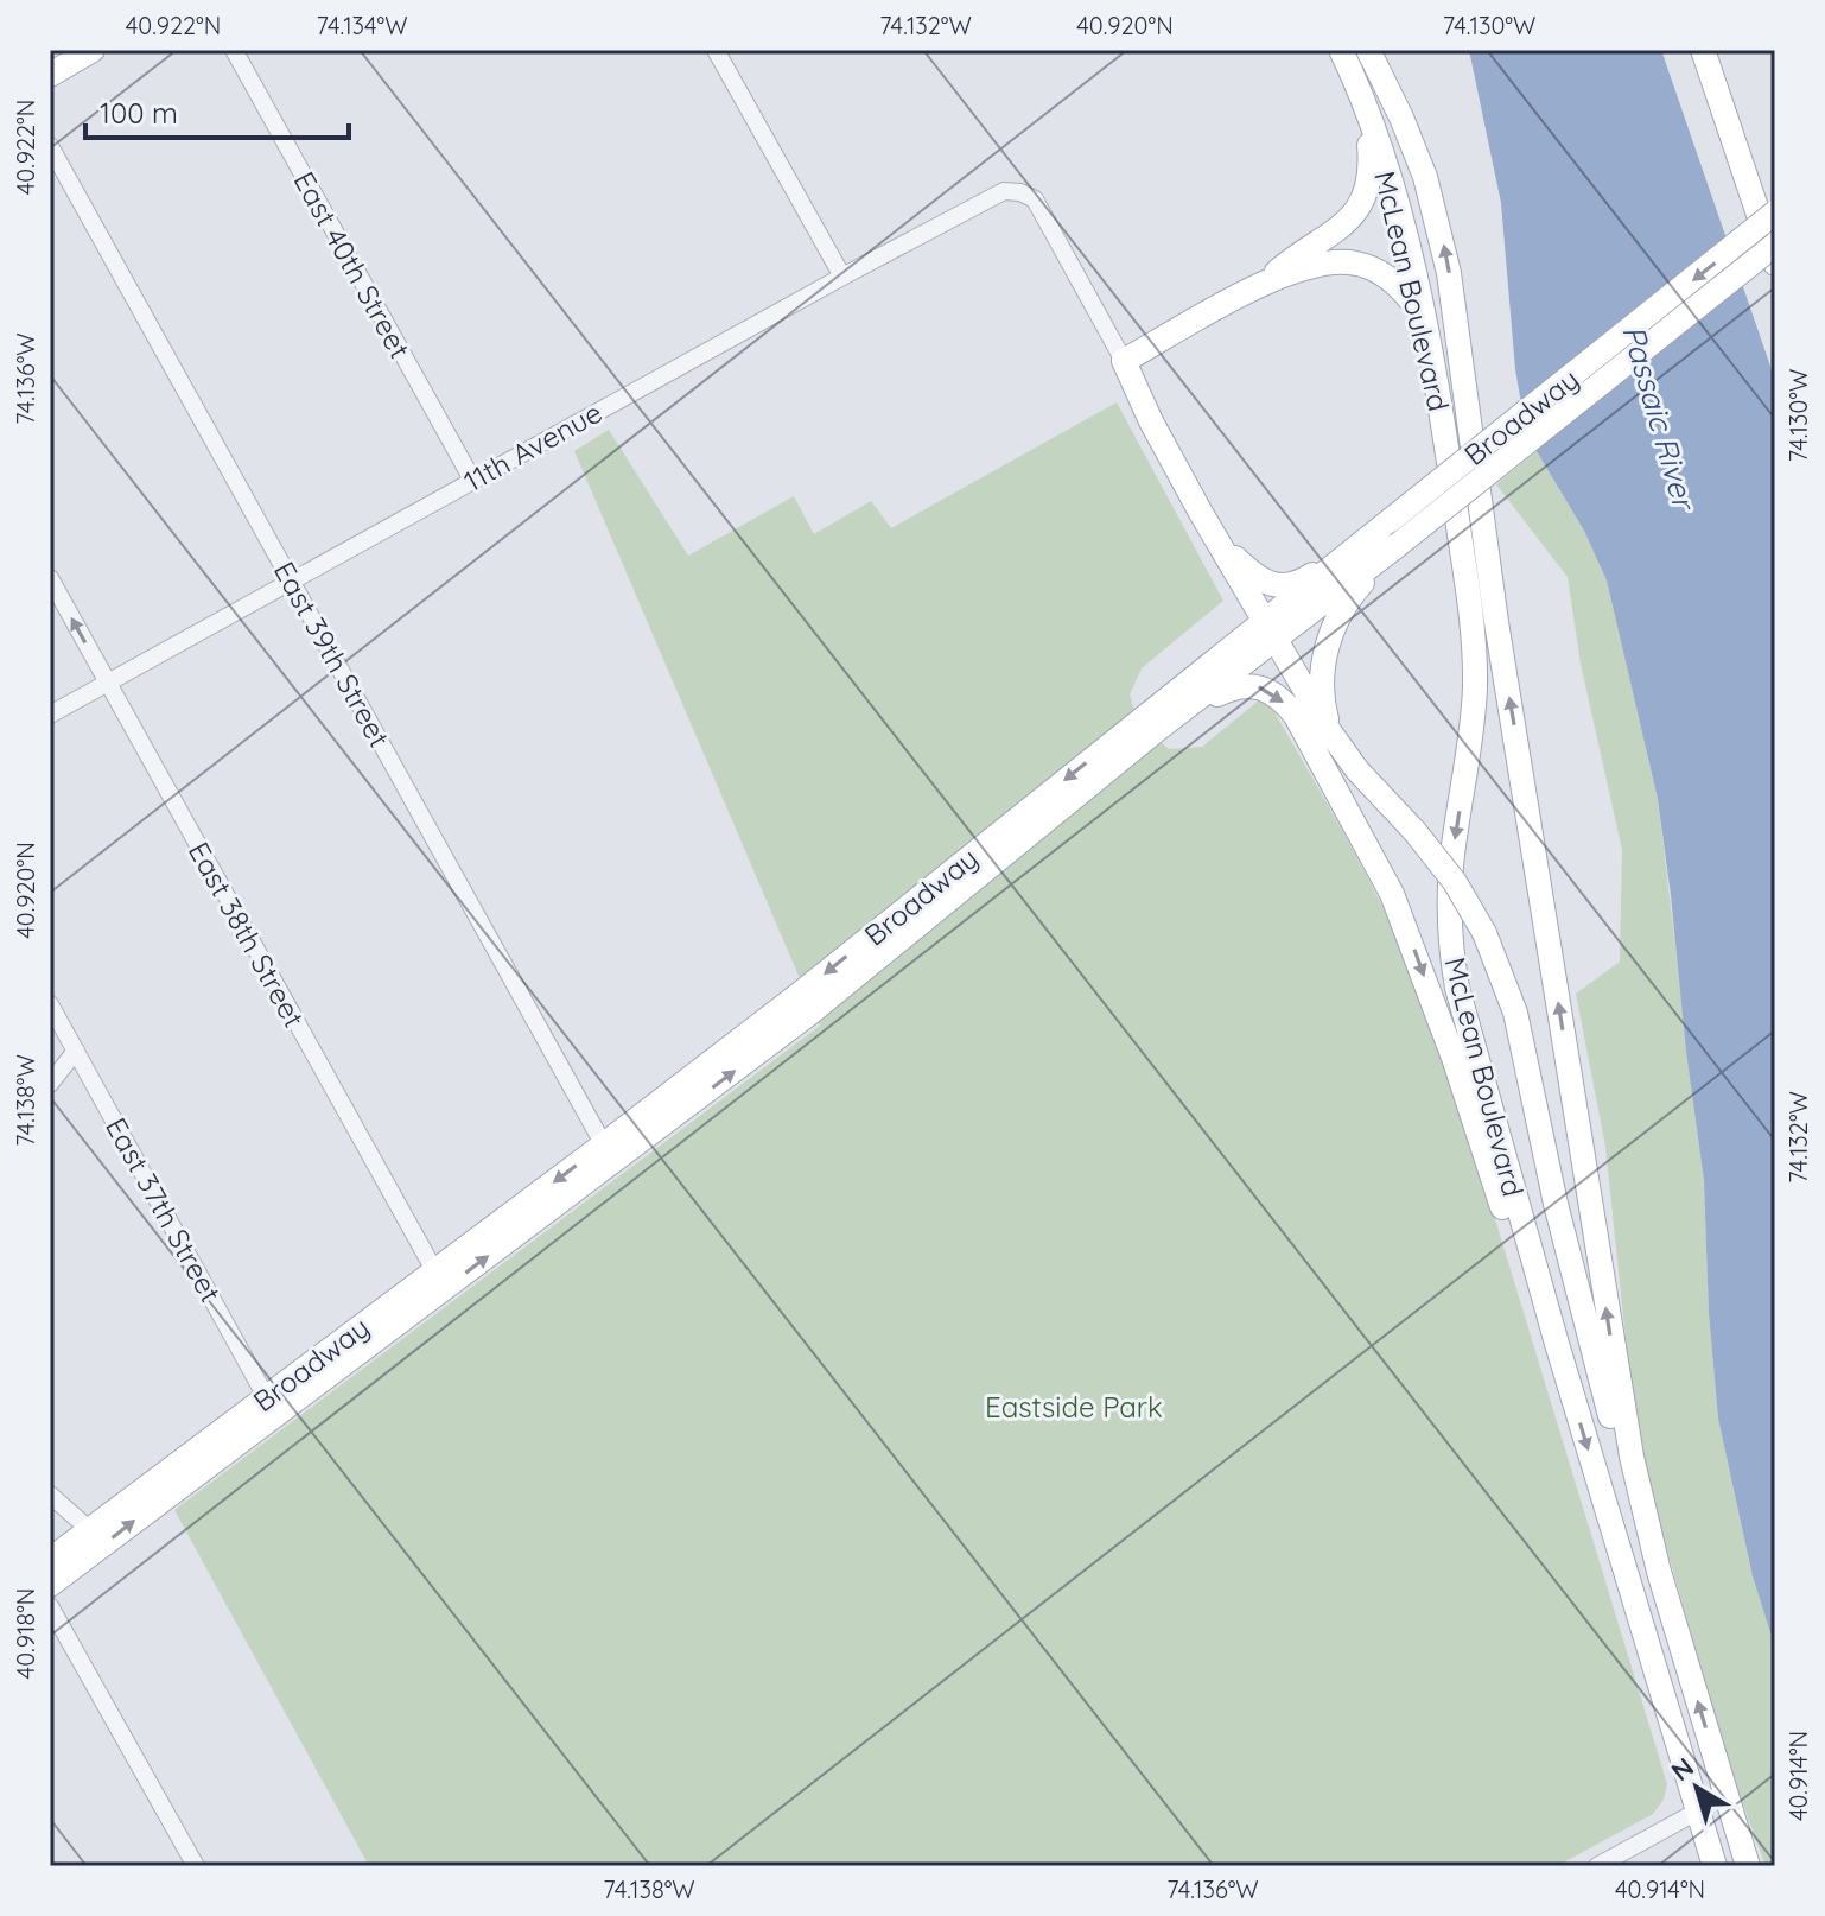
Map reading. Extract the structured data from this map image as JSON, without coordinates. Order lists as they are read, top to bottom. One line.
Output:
{"streets":{"main road":["McLean Boulevard","Broadway"],"street":["East 40th Street","11th Avenue","East 39th Street","East 38th Street","East 37th Street"]},"crossings":[["East 40th Street","11th Avenue"],["Broadway","East 39th Street"],["Broadway","East 38th Street"],["Broadway","East 37th Street"],["11th Avenue","East 39th Street"],["11th Avenue","East 38th Street"]],"water":["Passaic River"],"parks":["Eastside Park"],"scale_bar":"100 m","north":"top left","coordinates":["40.922°N","74.134°W","74.132°W","40.920°N","74.130°W","74.136°W","74.138°W","40.918°N","40.914°N"]}
